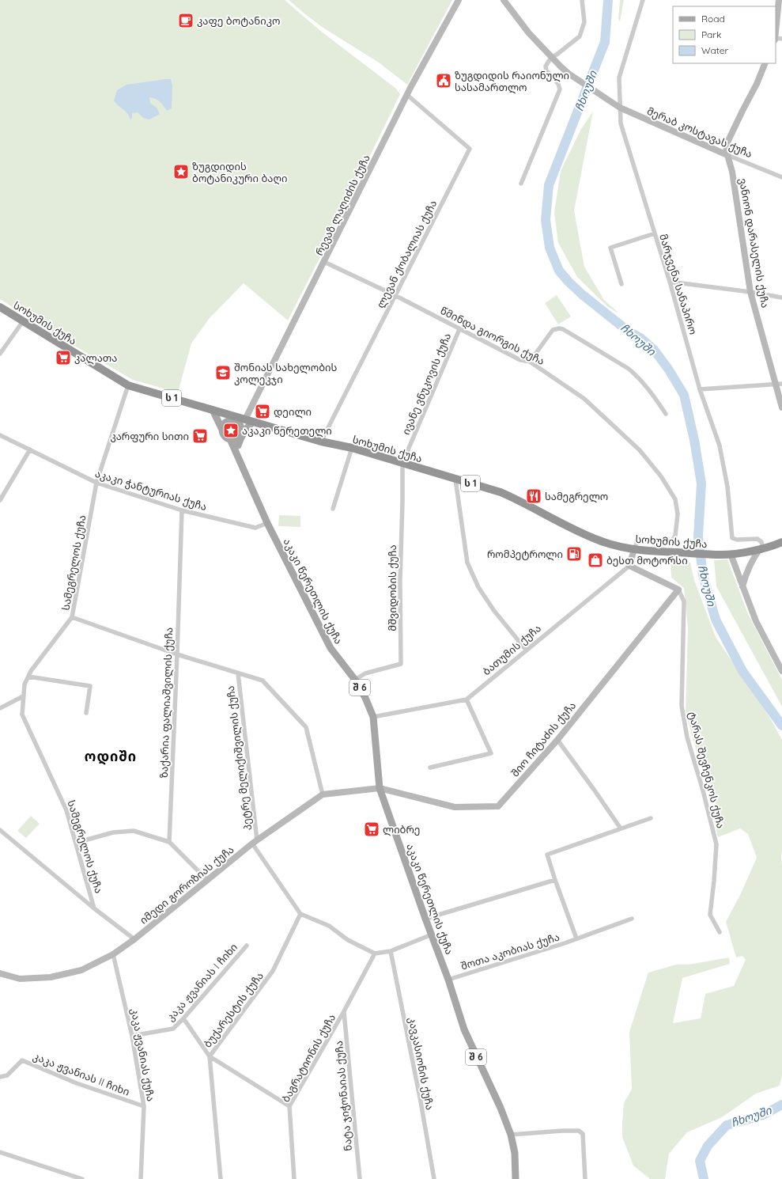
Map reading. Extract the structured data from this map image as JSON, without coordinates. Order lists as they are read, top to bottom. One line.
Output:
{"streets":{"highway":["სოხუმის ქუჩა","ს 1"],"main road":["აკაკი წერეთლის ქუჩა","შ 6"],"street":["მერაბ კოსტავას ქუჩა","რევაზ ლაღიძის ქუჩა","ვანიონ დარასელის ქუჩა","ლევან ქობალიას ქუჩა","მარჯვენა სანაპირო","წმინდა გიორგის ქუჩა","ივანე ვნუკოვის ქუჩა","აკაკი ჭანტურიას ქუჩა","სამეგრელოს ქუჩა","მშვიდობის ქუჩა","ბათუმის ქუჩა","ზაქარია ფალიაშვილის ქუჩა","შიო ჩიტაძის ქუჩა","პეტრე მელიქიშვილის ქუჩა","ტარას შევჩენკოს ქუჩა","იმედი გოროზიას ქუჩა","შოთა აკობიას ქუჩა","კაკა ჟვანიას I ჩიხი","ბუქარესტის ქუჩა","კაკა ჟვანიას ქუჩა","ბაგრატიონის ქუჩა","კავკასიონის ქუჩა","კაკა ჟვანიას II ჩიხი","ნატა ჯიჭონაიას ქუჩა"]},"crossings":[["მერაბ კოსტავას ქუჩა","ვანიონ დარასელის ქუჩა"],["მერაბ კოსტავას ქუჩა","მარჯვენა სანაპირო"],["რევაზ ლაღიძის ქუჩა","ლევან ქობალიას ქუჩა"],["რევაზ ლაღიძის ქუჩა","სოხუმის ქუჩა"],["რევაზ ლაღიძის ქუჩა","წმინდა გიორგის ქუჩა"],["რევაზ ლაღიძის ქუჩა","შ 6"],["ლევან ქობალიას ქუჩა","სოხუმის ქუჩა"],["ლევან ქობალიას ქუჩა","წმინდა გიორგის ქუჩა"],["მარჯვენა სანაპირო","სოხუმის ქუჩა"],["სოხუმის ქუჩა","წმინდა გიორგის ქუჩა"],["სოხუმის ქუჩა","ივანე ვნუკოვის ქუჩა"],["სოხუმის ქუჩა","სამეგრელოს ქუჩა"],["სოხუმის ქუჩა","მშვიდობის ქუჩა"],["სოხუმის ქუჩა","შ 6"],["წმინდა გიორგის ქუჩა","ივანე ვნუკოვის ქუჩა"],["ივანე ვნუკოვის ქუჩა","მშვიდობის ქუჩა"],["აკაკი ჭანტურიას ქუჩა","სამეგრელოს ქუჩა"],["აკაკი ჭანტურიას ქუჩა","აკაკი წერეთლის ქუჩა"],["აკაკი ჭანტურიას ქუჩა","ზაქარია ფალიაშვილის ქუჩა"],["მშვიდობის ქუჩა","აკაკი წერეთლის ქუჩა"],["აკაკი წერეთლის ქუჩა","ბათუმის ქუჩა"],["აკაკი წერეთლის ქუჩა","შ 6"],["აკაკი წერეთლის ქუჩა","შიო ჩიტაძის ქუჩა"],["აკაკი წერეთლის ქუჩა","იმედი გოროზიას ქუჩა"],["აკაკი წერეთლის ქუჩა","შოთა აკობიას ქუჩა"],["შიო ჩიტაძის ქუჩა","ტარას შევჩენკოს ქუჩა"],["შიო ჩიტაძის ქუჩა","იმედი გოროზიას ქუჩა"],["პეტრე მელიქიშვილის ქუჩა","იმედი გოროზიას ქუჩა"],["იმედი გოროზიას ქუჩა","კაკა ჟვანიას ქუჩა"],["კაკა ჟვანიას I ჩიხი","კაკა ჟვანიას ქუჩა"],["კაკა ჟვანიას ქუჩა","კაკა ჟვანიას II ჩიხი"],["ბაგრატიონის ქუჩა","ნატა ჯიჭონაიას ქუჩა"]],"districts":["ოდიში"],"water":["ჩხოუში"],"places":{"cafe":["კაფე ბოტანიკო"],"public building":["ზუგდიდის რაიონული სასამართლო"],"place":["ზუგდიდის ბოტანიკური ბაღი","აკაკი წერეთელი"],"supermarket":["კალათა","დეილი","კარფური სითი","ლიბრე"],"school or university":["შონიას სახელობის კოლეკჯი"],"restaurant":["სამეგრელო"],"fuel station":["რომპეტროლი"],"shop":["ბესთ მოტორსი"]},"legend":["Road","Park","Water"]}
